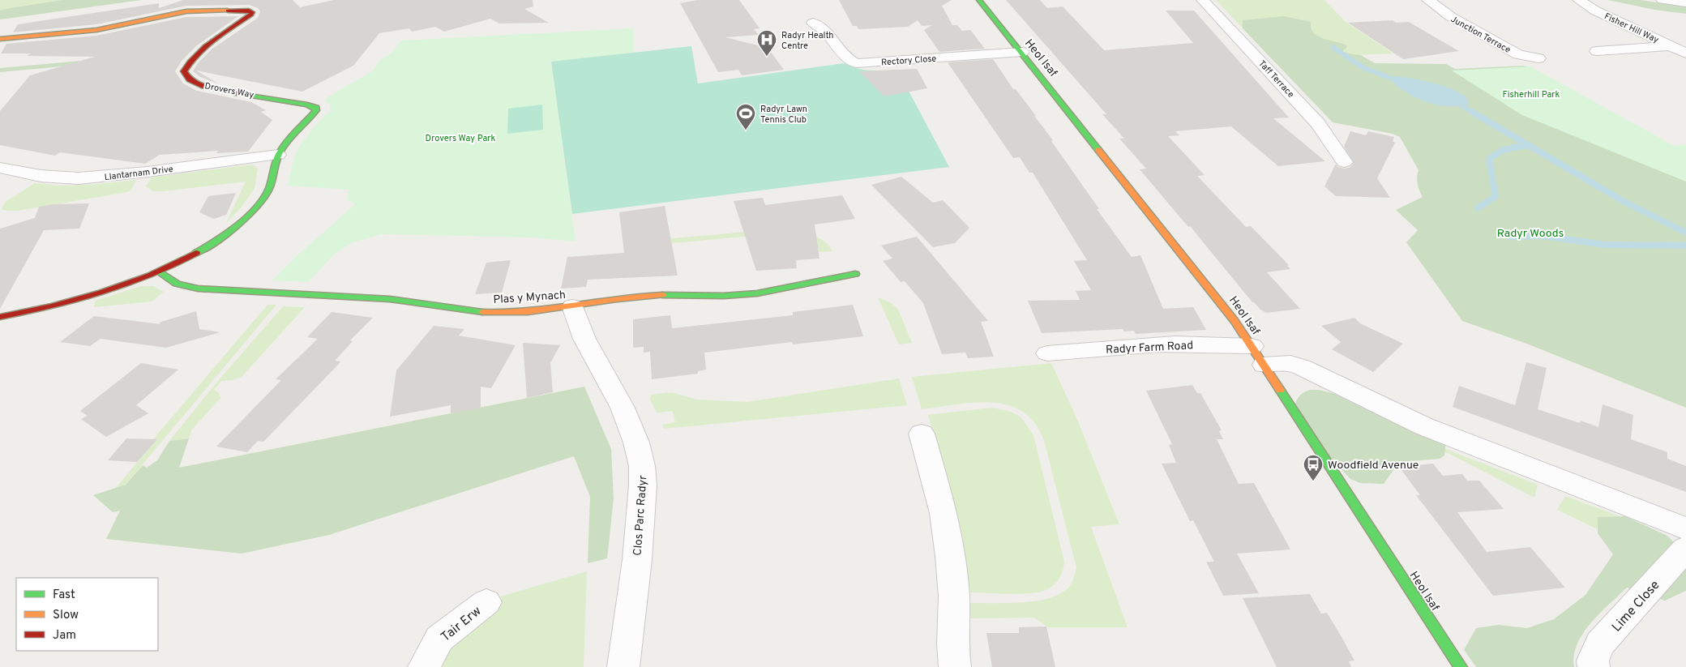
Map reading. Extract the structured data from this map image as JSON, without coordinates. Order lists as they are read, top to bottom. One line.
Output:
{"streets":{"street":["Fisher Hill Way","Junction Terrace","Heol Isaf","Rectory Close","Taff Terrace","Drovers Way","Llantarnam Drive","Plas y Mynach","Radyr Farm Road","Clos Parc Radyr","Lime Close","Tair Erw"]},"crossings":[["Heol Isaf","Rectory Close"],["Heol Isaf","Radyr Farm Road"],["Drovers Way","Llantarnam Drive"],["Drovers Way","Plas y Mynach"],["Plas y Mynach","Clos Parc Radyr"]],"parks":["Fisherhill Park","Drovers Way Park","Radyr Woods"],"places":{"hospital":["Radyr Health Centre"],"sports":["Radyr Lawn Tennis Club"],"bus stop":["Woodfield Avenue"]},"legend":["Fast","Slow","Jam"]}
